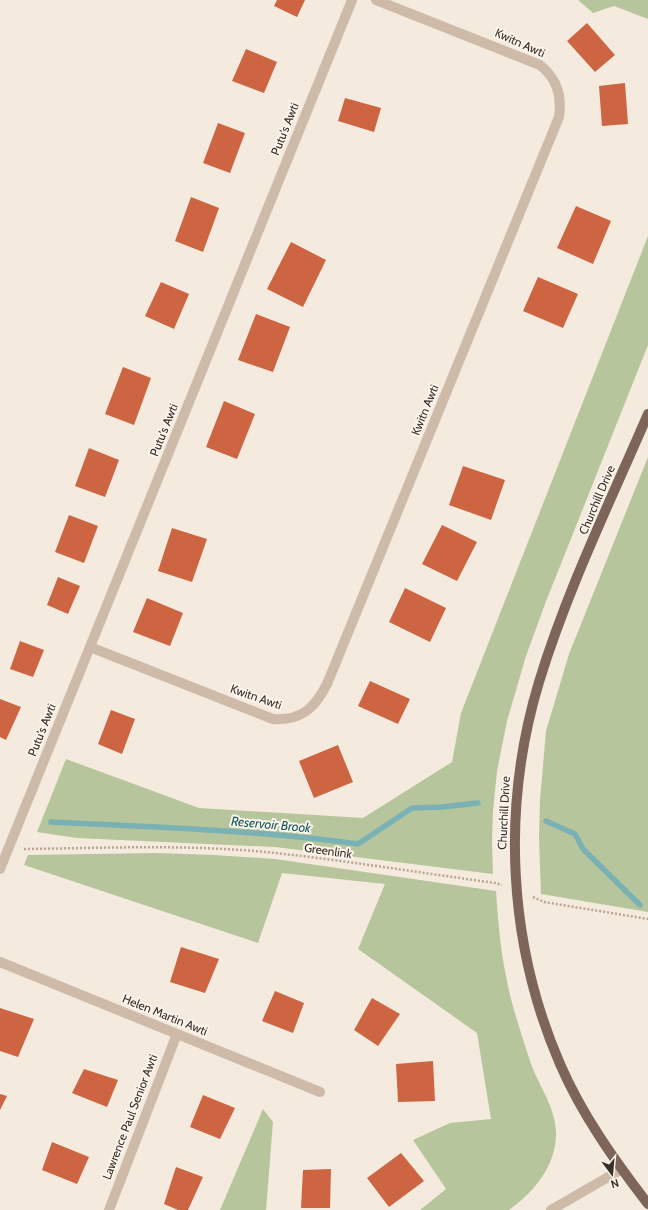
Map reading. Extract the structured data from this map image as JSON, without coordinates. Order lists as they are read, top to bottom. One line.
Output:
{"streets":{"main road":["Churchill Drive"],"street":["Kwitn Awti","Putu's Awti","Helen Martin Awti","Lawrence Paul Senior Awti"],"path":["Greenlink"]},"crossings":[["Kwitn Awti","Putu's Awti"],["Putu's Awti","Greenlink"],["Churchill Drive","Greenlink"],["Helen Martin Awti","Lawrence Paul Senior Awti"]],"water":["Reservoir Brook"],"north":"bottom"}
